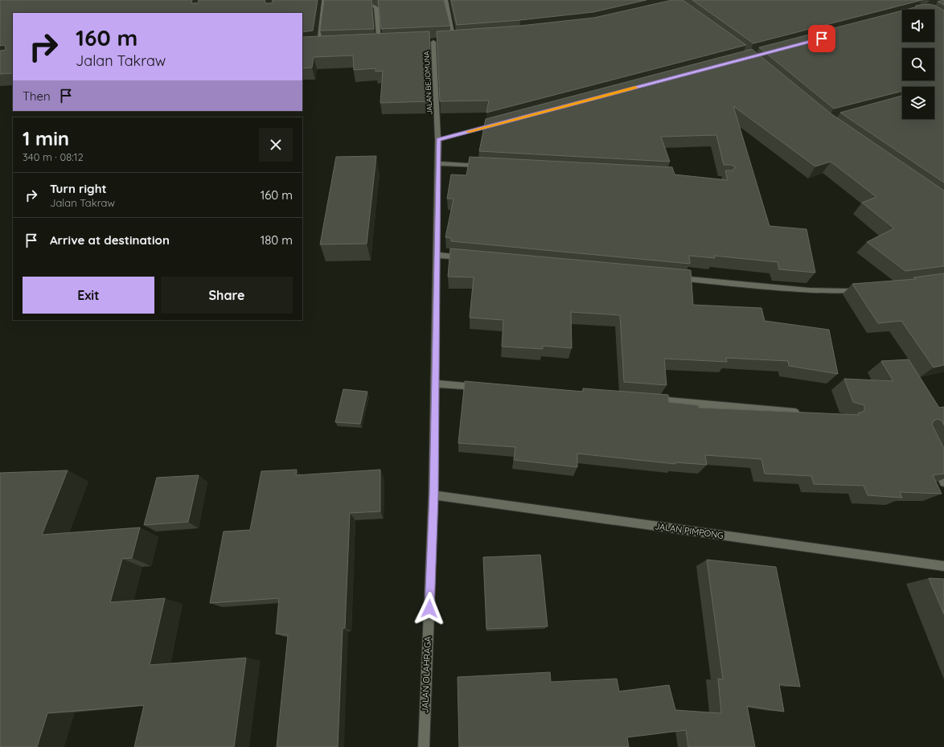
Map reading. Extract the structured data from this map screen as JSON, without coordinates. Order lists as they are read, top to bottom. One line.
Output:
{"streets":{"street":["JALAN BEJOMUNA","JALAN PIMPONG","JALAN OLAHRAGA"]},"crossings":[["JALAN BEJOMUNA","JALAN OLAHRAGA"],["JALAN PIMPONG","JALAN OLAHRAGA"]],"page":{"turn":["160 m","Jalan Takraw"],"then":"Then","heading":["1 min","340 m · 08:12"],"list":[{"name":"Turn right","note":"Jalan Takraw","value":"160 m"},{"name":"Arrive at destination","value":"180 m"}],"buttons":["Exit","Share"]}}
